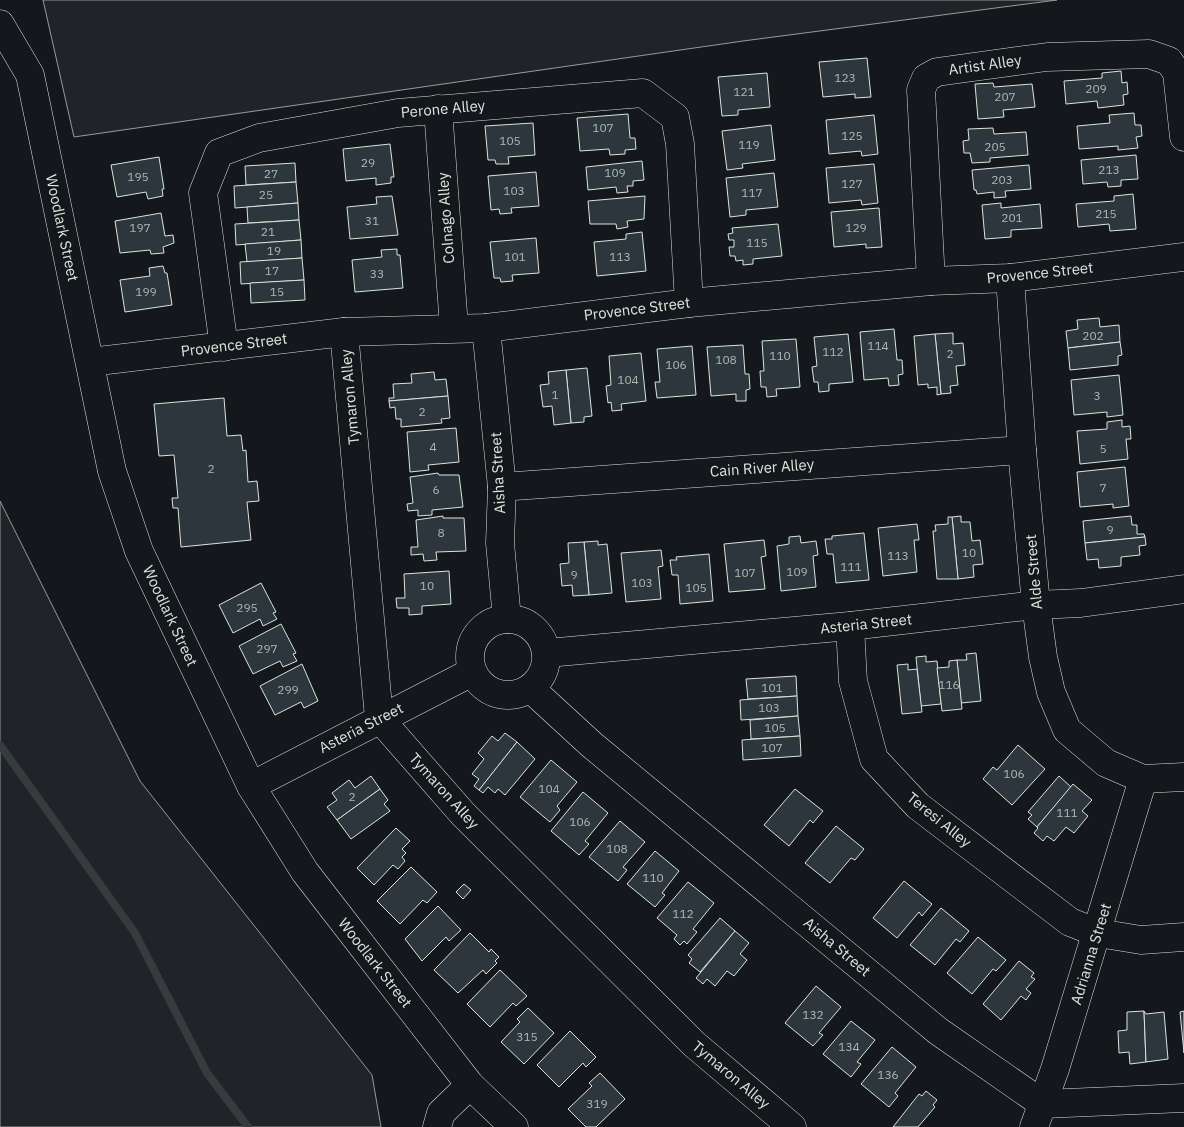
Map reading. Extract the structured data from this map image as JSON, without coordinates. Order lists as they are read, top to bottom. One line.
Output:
{"streets":{"street":["Artist Alley","Perone Alley","Colnago Alley","Woodlark Street","Provence Street","Tymaron Alley","Cain River Alley","Aisha Street","Alde Street","Asteria Street","Teresi Alley","Adrianna Street"]},"crossings":[["Artist Alley","Provence Street"],["Perone Alley","Colnago Alley"],["Perone Alley","Provence Street"],["Colnago Alley","Provence Street"],["Woodlark Street","Provence Street"],["Woodlark Street","Asteria Street"],["Provence Street","Tymaron Alley"],["Provence Street","Aisha Street"],["Provence Street","Alde Street"],["Tymaron Alley","Asteria Street"],["Cain River Alley","Aisha Street"],["Cain River Alley","Alde Street"],["Aisha Street","Asteria Street"],["Aisha Street","Adrianna Street"],["Alde Street","Asteria Street"],["Alde Street","Adrianna Street"],["Asteria Street","Teresi Alley"],["Teresi Alley","Adrianna Street"]],"house_numbers":["123","209","121","207","107","125","105","119","205","29","213","109","27","195","203","127","103","117","25","215","201","31","197","129","21","115","19","101","113","17","33","199","15","202","114","112","2","110","108","106","104","1","3","2","4","5","2","7","6","9","8","10","113","111","109","107","9","103","10","105","295","297","116","101","299","103","105","107","106","104","2","111","106","108","110","112","132","315","134","136","319"]}
